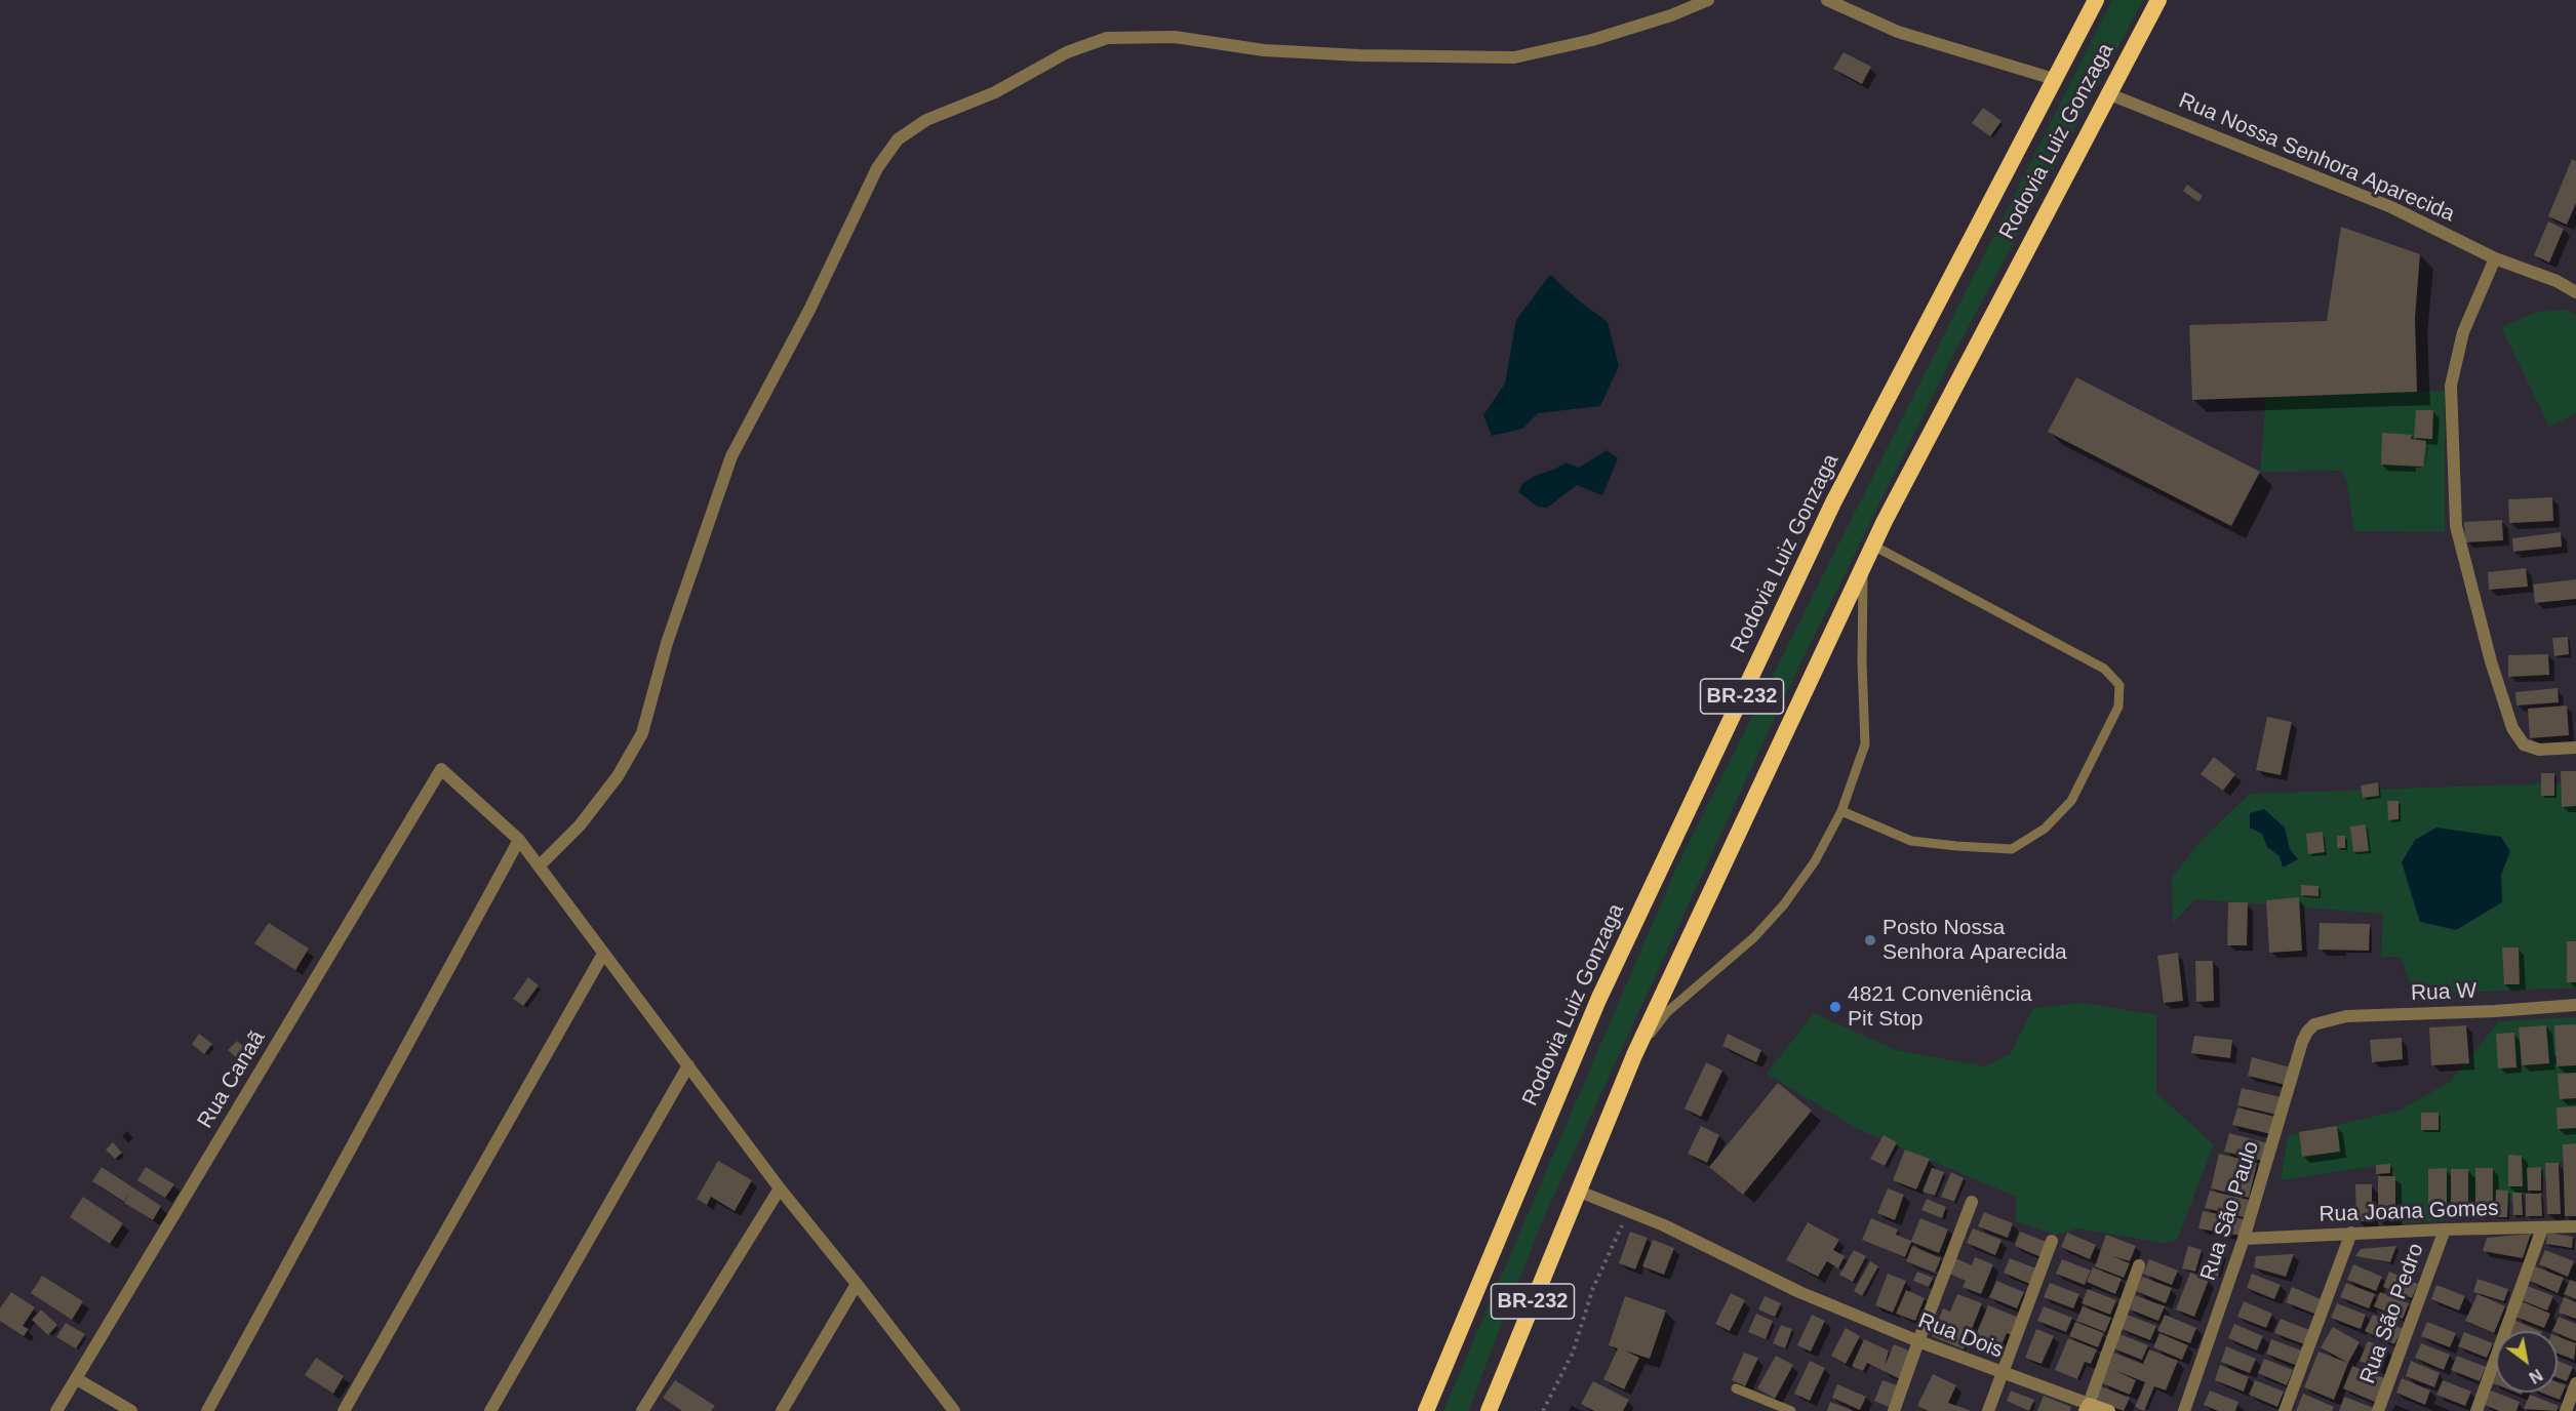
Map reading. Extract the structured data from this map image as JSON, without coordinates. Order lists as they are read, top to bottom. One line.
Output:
{"streets":{"highway":["Rodovia Luiz Gonzaga","BR-232"],"main road":["Rua Dois"],"street":["Rua Nossa Senhora Aparecida","Rua W","Rua Canaã","Rua São Paulo","Rua Joana Gomes","Rua São Pedro"]},"crossings":[["Rodovia Luiz Gonzaga","Rua Nossa Senhora Aparecida"],["Rodovia Luiz Gonzaga","Rua Dois"],["Rua W","Rua São Paulo"],["Rua São Paulo","Rua Joana Gomes"],["Rua Joana Gomes","Rua São Pedro"]],"places":["Posto Nossa Senhora Aparecida","4821 Conveniência Pit Stop"],"north":"bottom right"}
